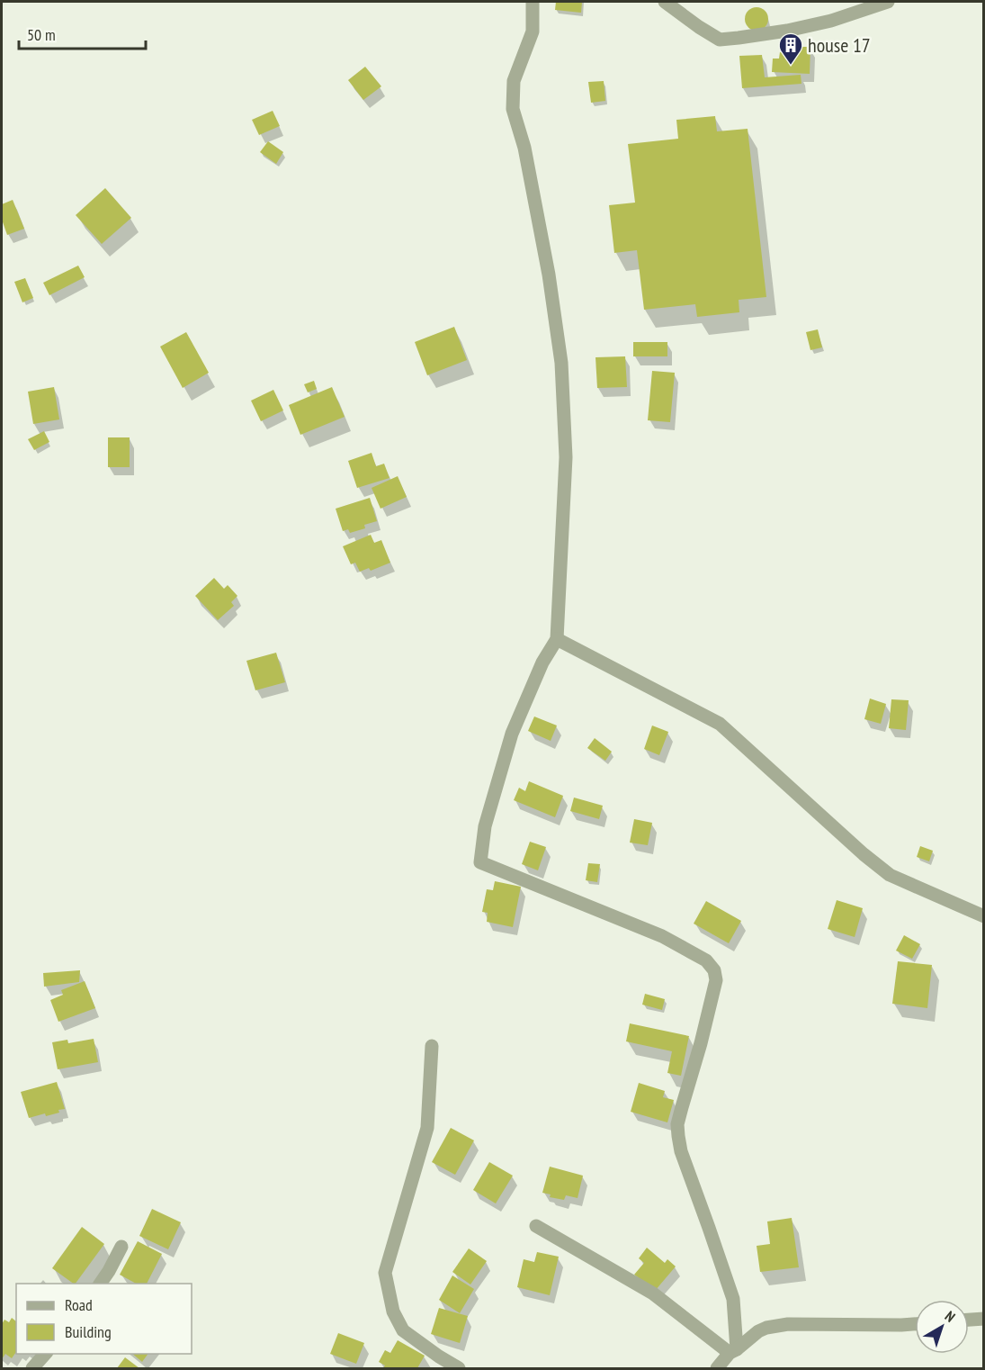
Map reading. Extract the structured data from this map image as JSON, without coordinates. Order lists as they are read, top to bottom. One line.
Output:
{"places":{"building":["house 17"]},"legend":["Road","Building"],"scale_bar":"50 m","north":"top right"}
